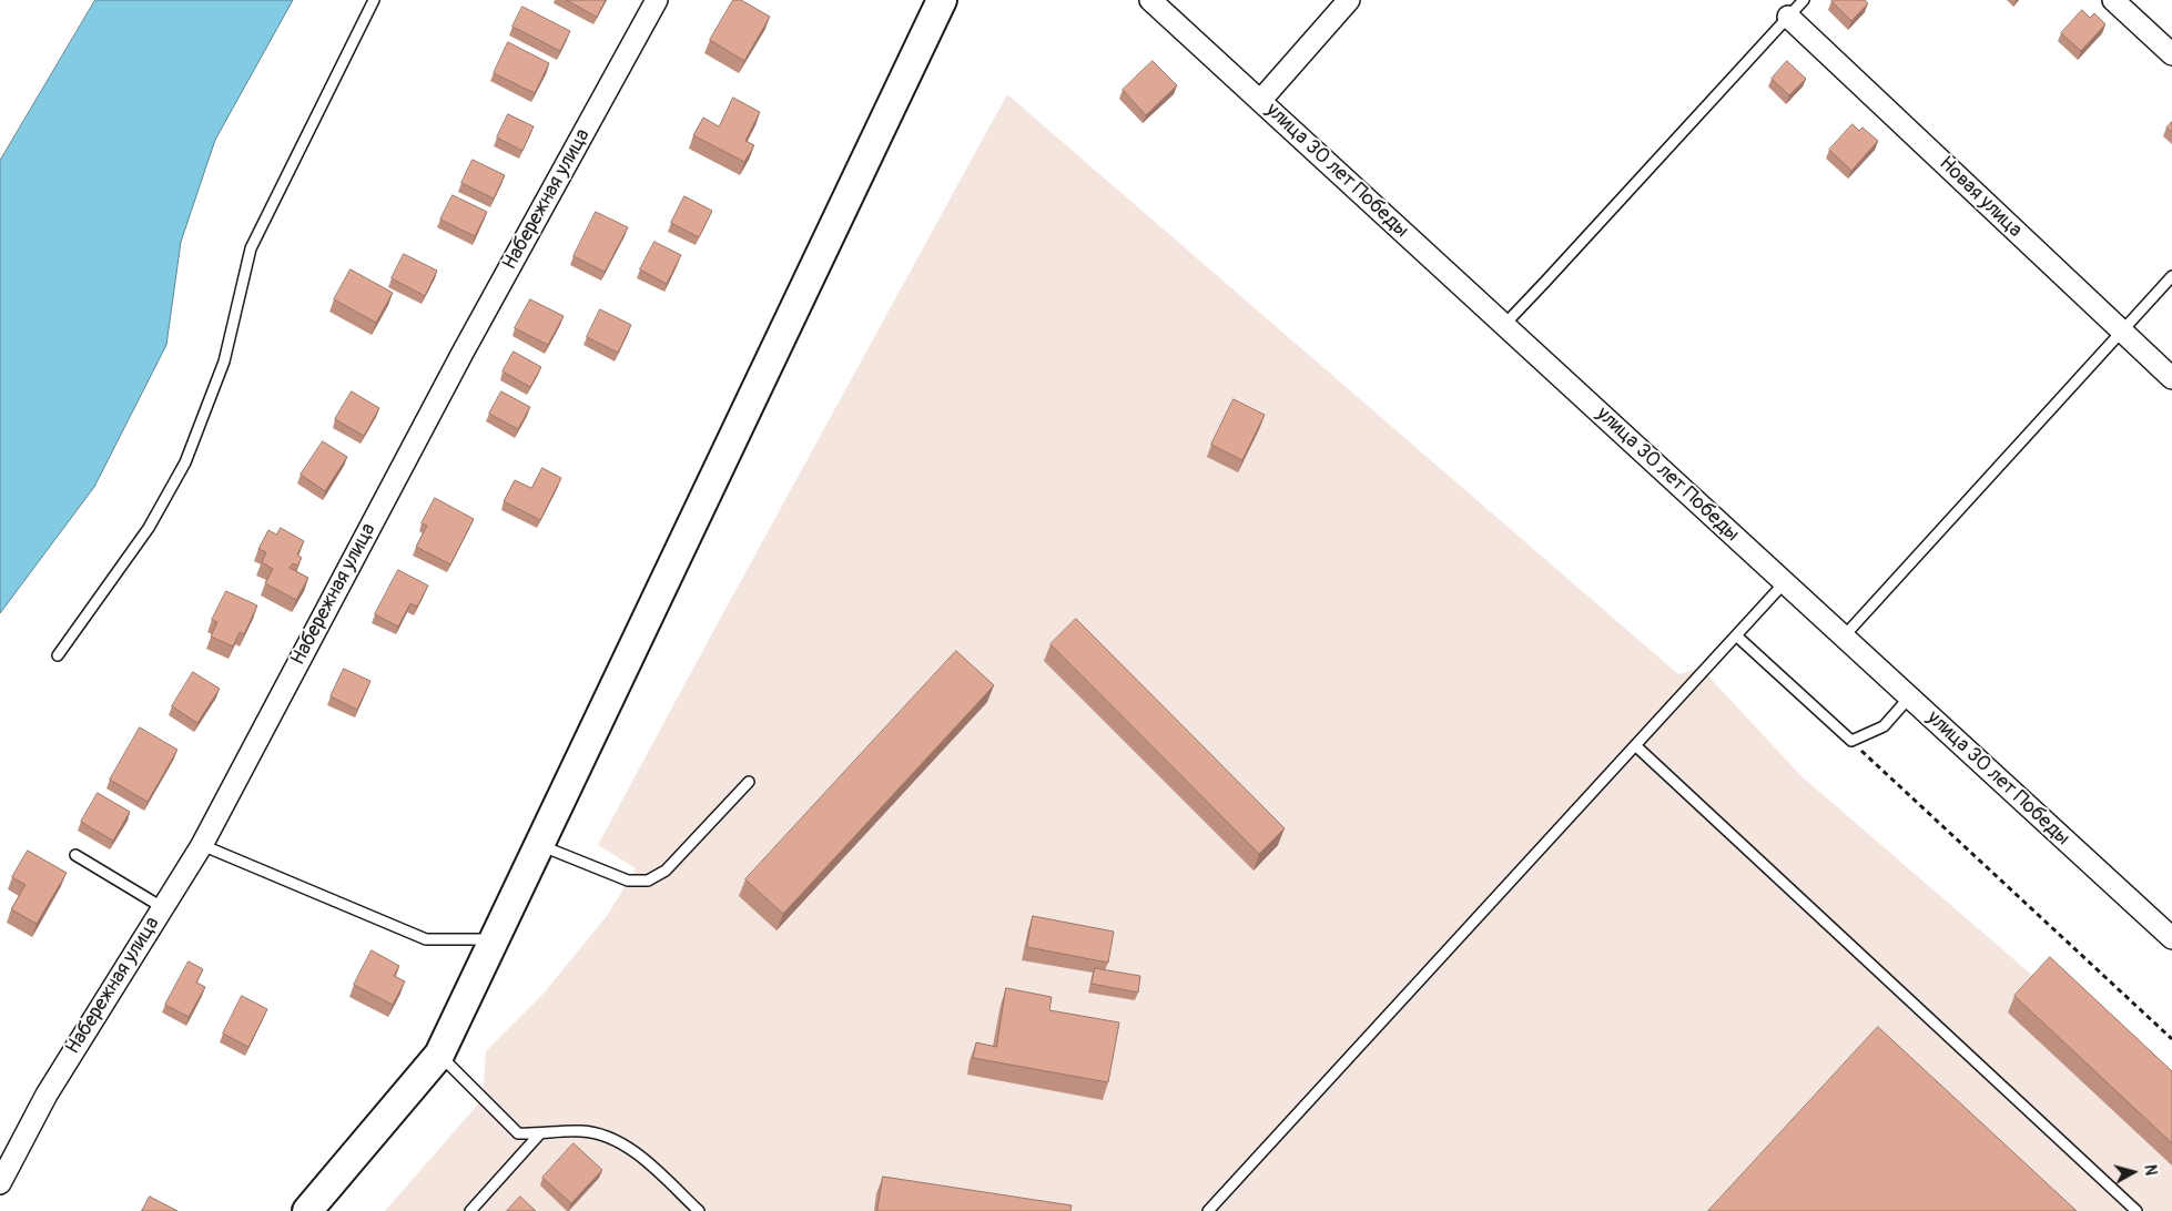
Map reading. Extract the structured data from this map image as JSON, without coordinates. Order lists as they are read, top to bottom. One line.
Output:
{"streets":{"street":["улица 30 лет Победы","Новая улица","Набережная улица"]},"north":"right"}
